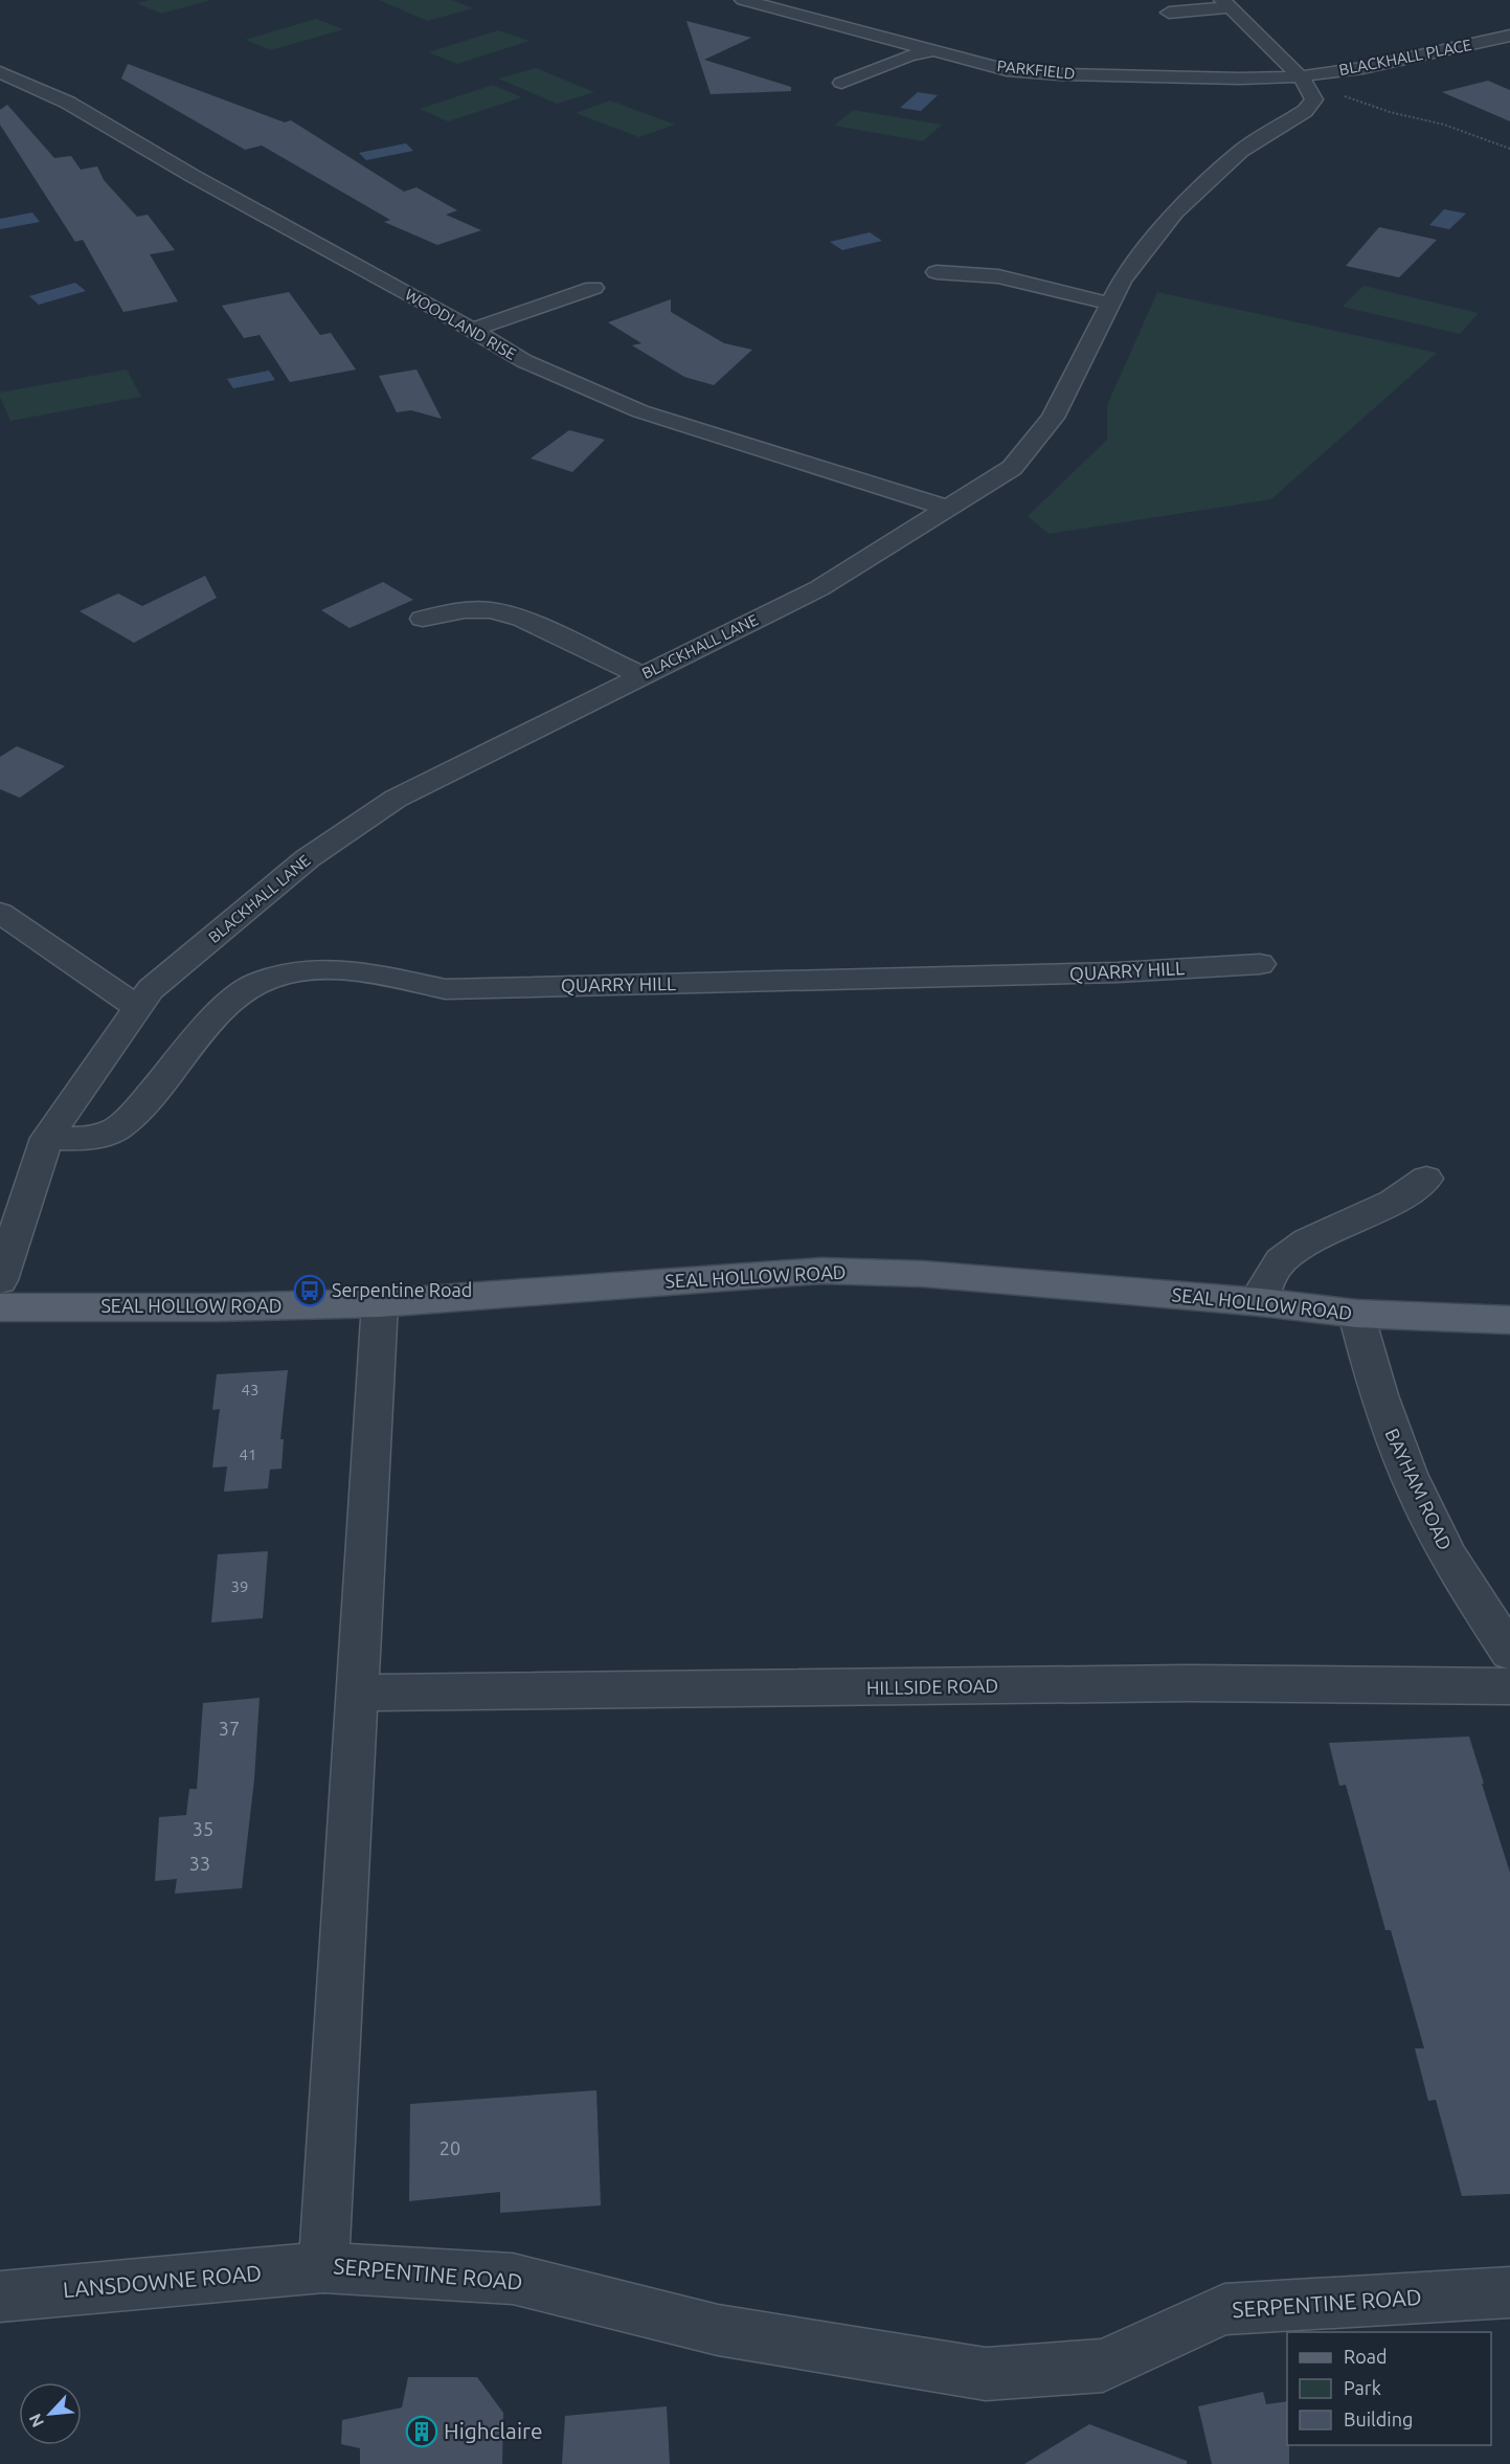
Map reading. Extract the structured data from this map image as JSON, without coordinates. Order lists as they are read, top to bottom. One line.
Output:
{"streets":{"main road":["SEAL HOLLOW ROAD"],"street":["BLACKHALL PLACE","PARKFIELD","WOODLAND RISE","BLACKHALL LANE","QUARRY HILL","BAYHAM ROAD","HILLSIDE ROAD","SERPENTINE ROAD","LANSDOWNE ROAD"]},"crossings":[["BLACKHALL PLACE","PARKFIELD"],["BLACKHALL PLACE","BLACKHALL LANE"],["PARKFIELD","BLACKHALL LANE"],["WOODLAND RISE","BLACKHALL LANE"],["BLACKHALL LANE","QUARRY HILL"],["SEAL HOLLOW ROAD","BAYHAM ROAD"],["SEAL HOLLOW ROAD","SERPENTINE ROAD"],["HILLSIDE ROAD","SERPENTINE ROAD"],["SERPENTINE ROAD","LANSDOWNE ROAD"]],"places":{"bus stop":["Serpentine Road"],"building":["Highclaire"]},"house_numbers":["43","41","39","37","35","33","20"],"legend":["Road","Park","Building"],"north":"bottom left"}
